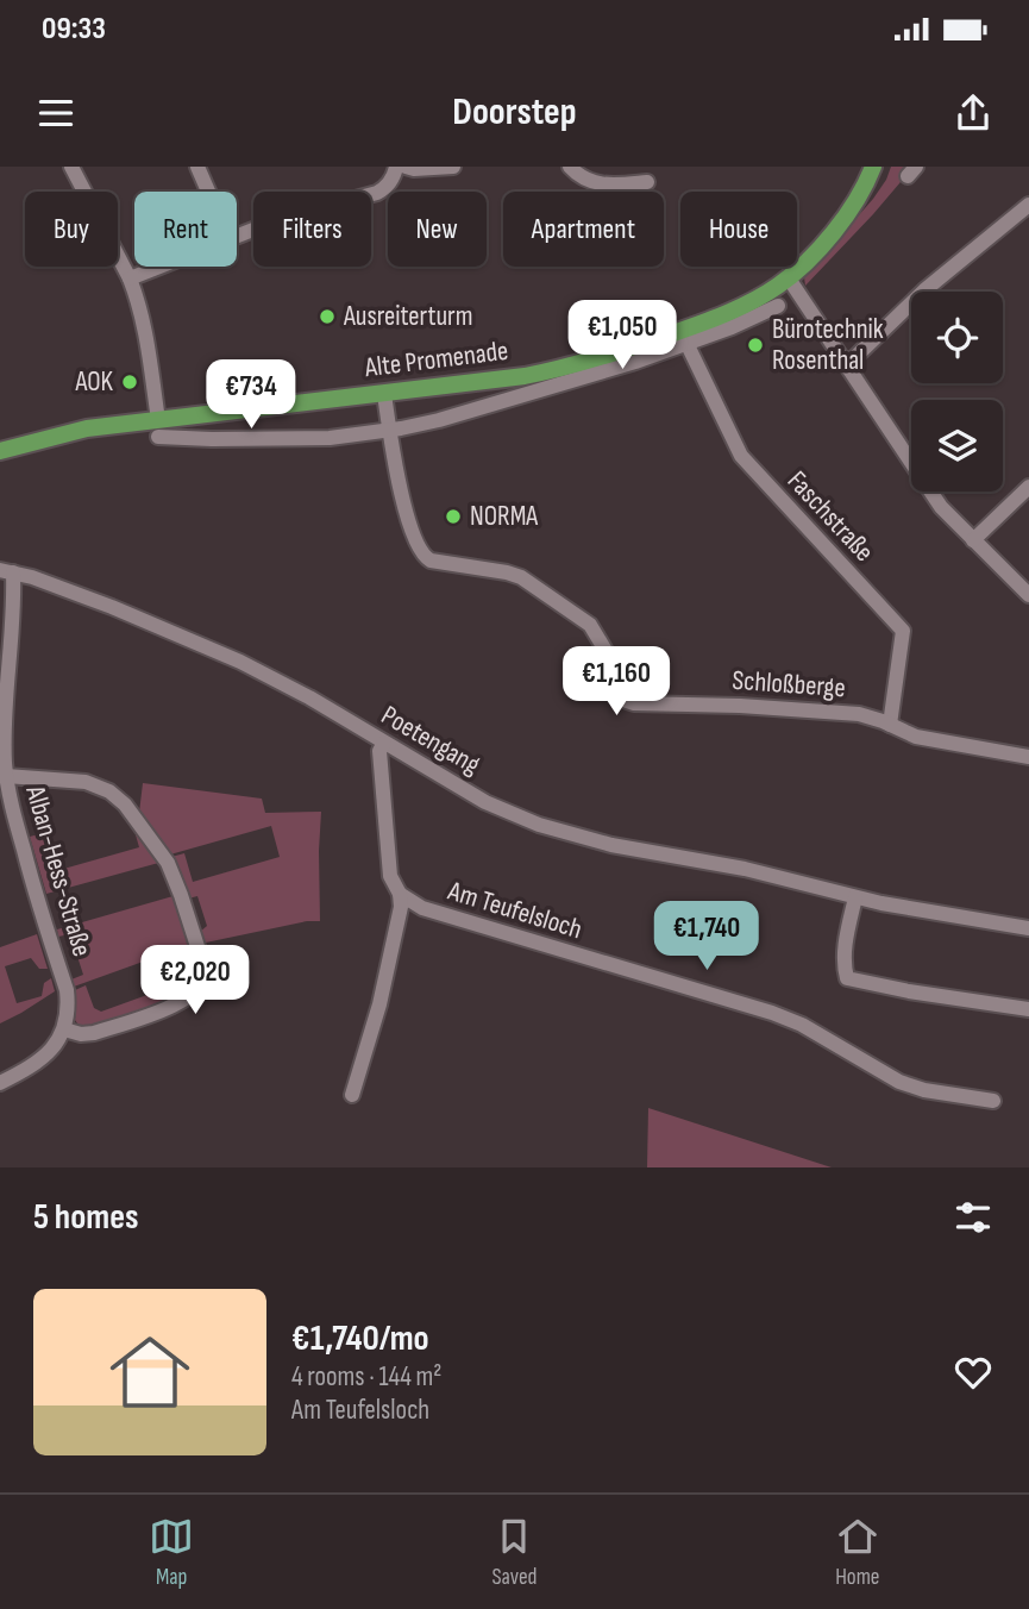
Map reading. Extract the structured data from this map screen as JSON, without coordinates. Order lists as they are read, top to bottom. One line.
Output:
{"streets":{"main road":["Alte Promenade"],"street":["Faschstraße","Schloßberge","Poetengang","Alban-Hess-Straße","Am Teufelsloch"]},"crossings":[["Alte Promenade","Faschstraße"],["Alte Promenade","Schloßberge"],["Faschstraße","Schloßberge"],["Poetengang","Alban-Hess-Straße"]],"places":["Ausreiterturm","Bürotechnik Rosenthal","AOK","NORMA"],"page":{"status":"09:33","header":"Doorstep","chip":["Buy","Rent","Filters","New","Apartment","House"],"price":["€1,050","€734","€1,160","€1,740","€2,020"],"heading":"5 homes","list":[{"name":"€1,740/mo","note":"4 rooms · 144 m² · Am Teufelsloch"}],"tabs":["Map","Saved","Home"]}}
